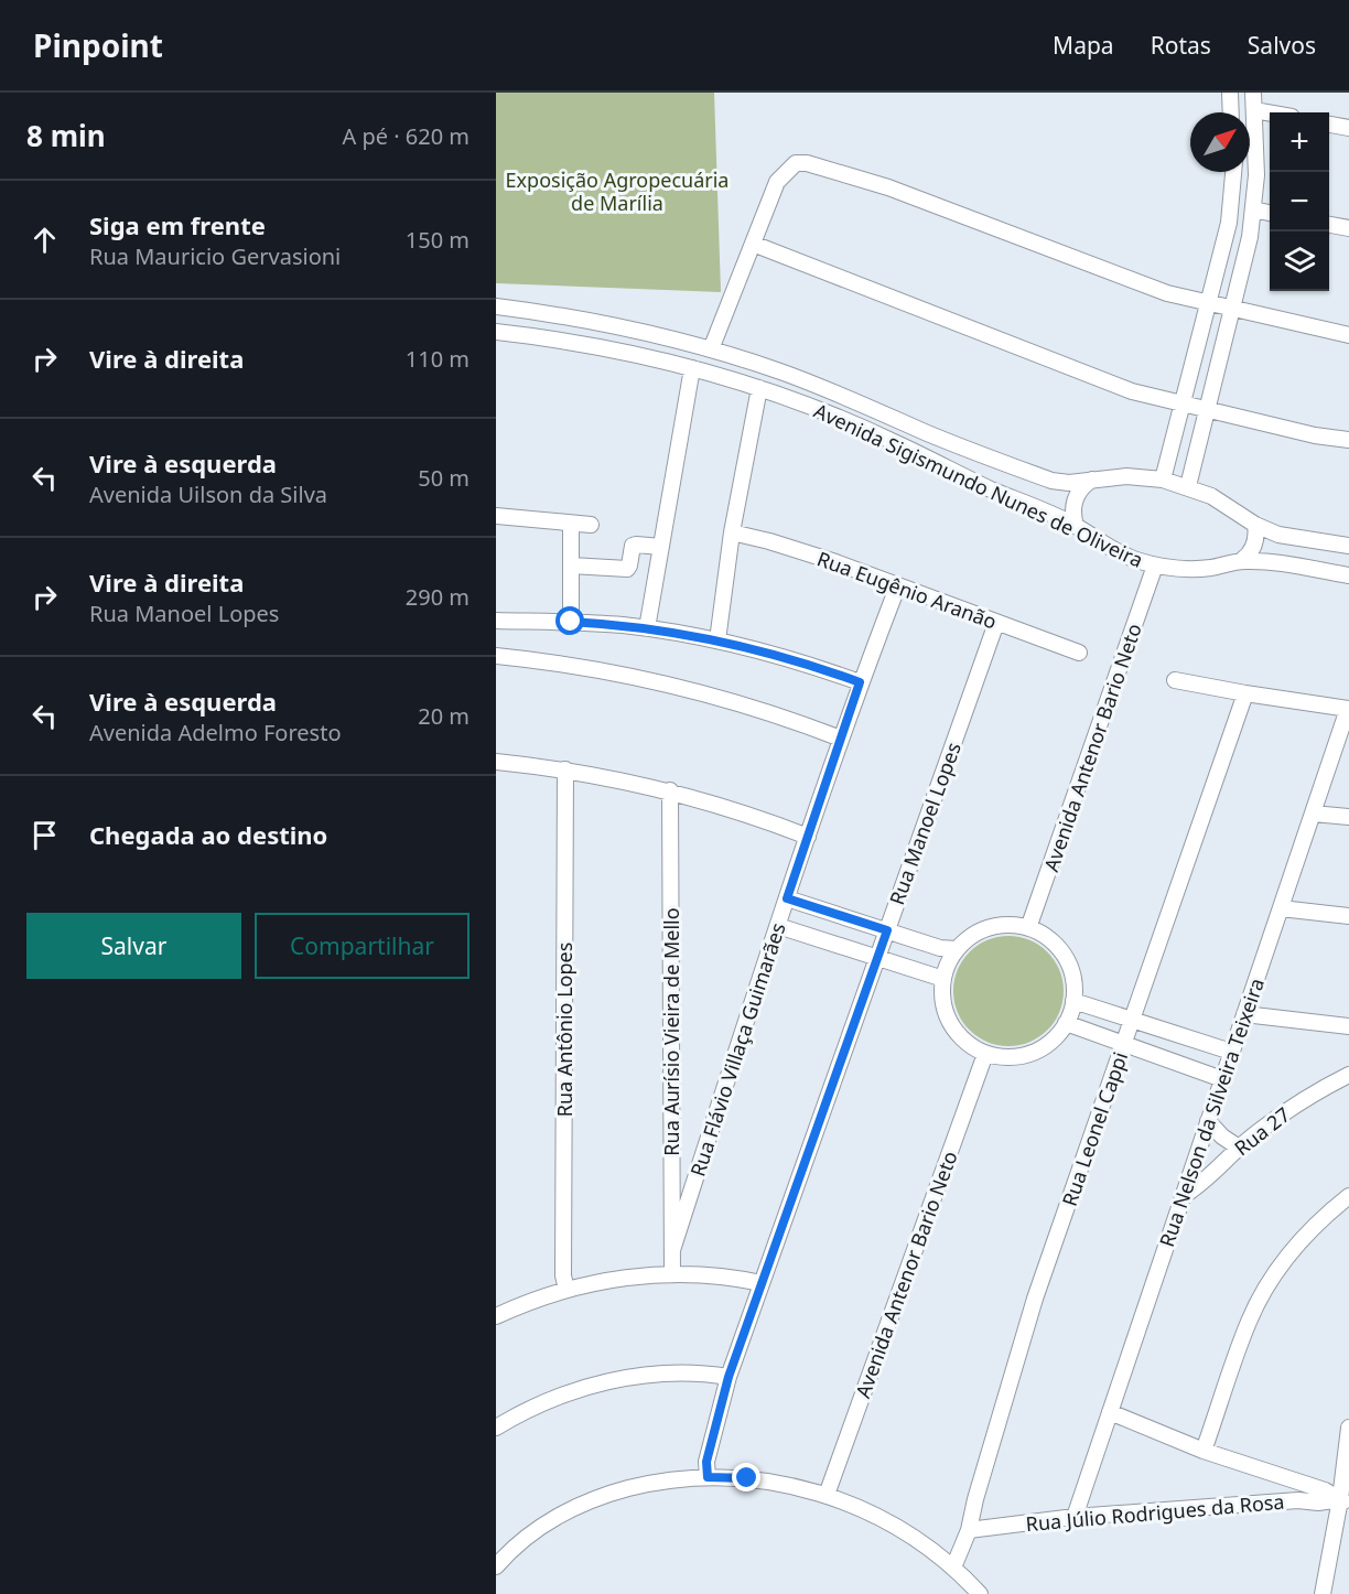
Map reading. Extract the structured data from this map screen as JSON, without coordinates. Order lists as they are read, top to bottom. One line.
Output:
{"streets":{"street":["Avenida Sigismundo Nunes de Oliveira","Rua Eugênio Aranão","Avenida Antenor Bario Neto","Rua Manoel Lopes","Rua Antônio Lopes","Rua Aurísio Vieira de Mello","Rua Flávio Villaça Guimarães","Rua Nelson da Silveira Teixeira","Rua Leonel Cappi","Rua 27","Rua Júlio Rodrigues da Rosa"]},"crossings":[["Avenida Sigismundo Nunes de Oliveira","Avenida Antenor Bario Neto"],["Rua Eugênio Aranão","Rua Manoel Lopes"],["Rua Eugênio Aranão","Rua Flávio Villaça Guimarães"],["Rua Aurísio Vieira de Mello","Rua Flávio Villaça Guimarães"],["Rua Nelson da Silveira Teixeira","Rua 27"],["Rua Nelson da Silveira Teixeira","Rua Júlio Rodrigues da Rosa"],["Rua Leonel Cappi","Rua Júlio Rodrigues da Rosa"]],"parks":["Exposição Agropecuária de Marília"],"north":"top right","page":{"header":"Pinpoint","nav":["Mapa","Rotas","Salvos"],"heading":["8 min","A pé · 620 m"],"map_buttons":["+","−"],"list":[["Siga em frente","Rua Mauricio Gervasioni","150 m"],["Vire à direita","110 m"],["Vire à esquerda","Avenida Uilson da Silva","50 m"],["Vire à direita","Rua Manoel Lopes","290 m"],["Vire à esquerda","Avenida Adelmo Foresto","20 m"],"Chegada ao destino"],"buttons":["Salvar","Compartilhar"]}}
